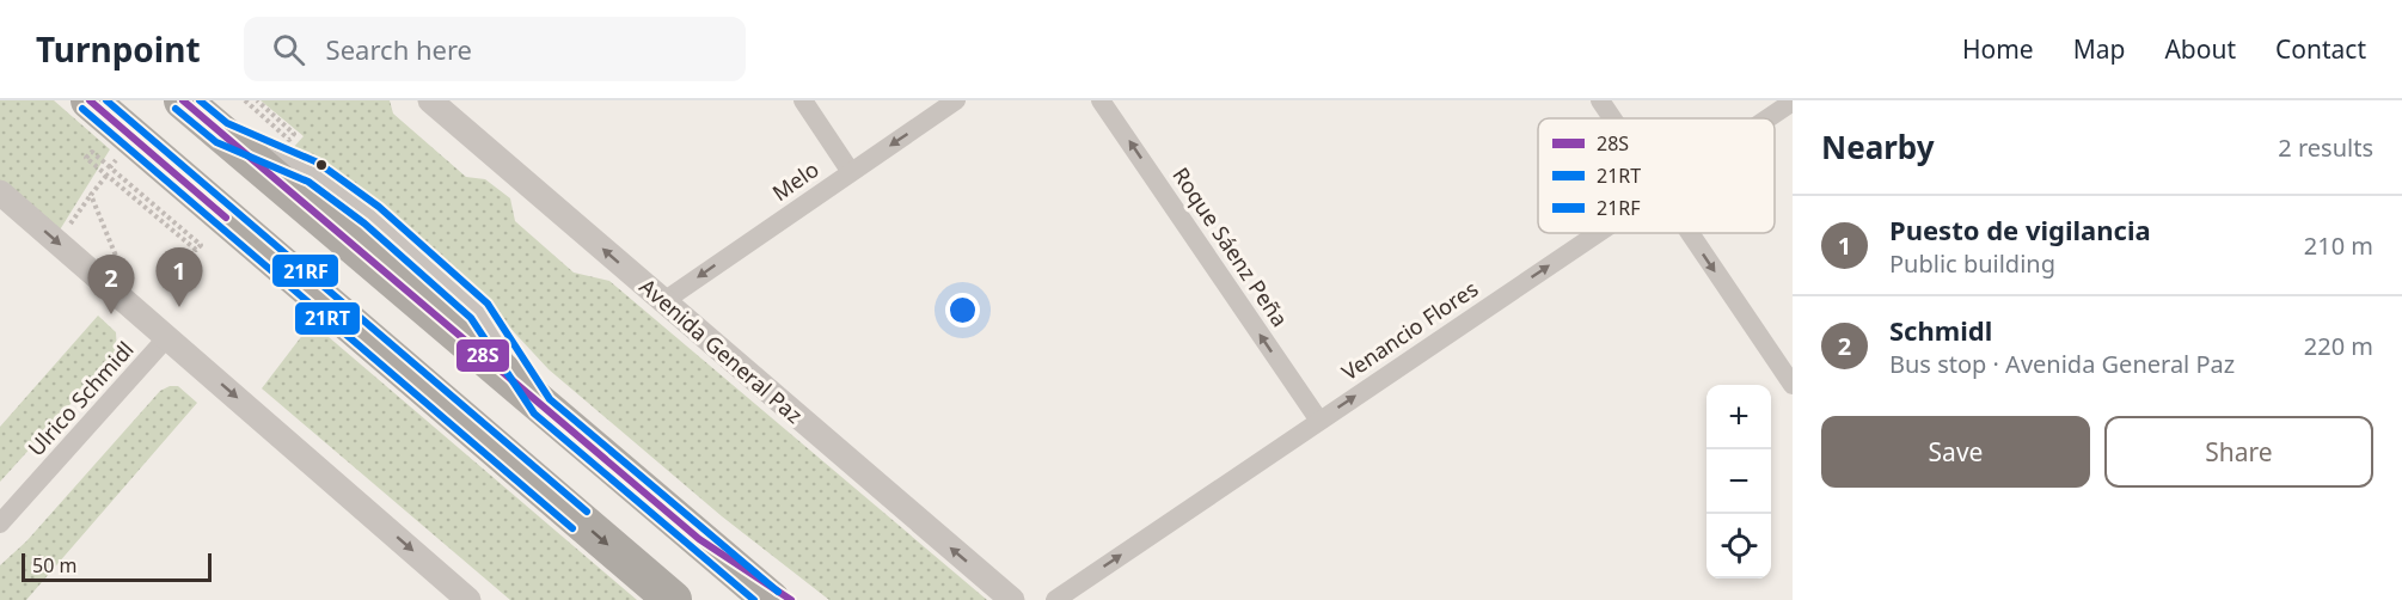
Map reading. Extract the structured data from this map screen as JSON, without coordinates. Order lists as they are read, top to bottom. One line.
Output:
{"streets":{"street":["Melo","Roque Sáenz Peña","Venancio Flores","Avenida General Paz","Ulrico Schmidl"]},"crossings":[["Melo","Avenida General Paz"],["Roque Sáenz Peña","Venancio Flores"]],"one_way":["Melo","Roque Sáenz Peña","Venancio Flores","Avenida General Paz"],"lines":["transit line 28S","transit line 21RF","transit line 21RT"],"legend":["28S","21RT","21RF"],"scale_bar":"50 m","page":{"header":"Turnpoint","search":"Search here","nav":["Home","Map","About","Contact"],"heading":["Nearby","2 results"],"list":[{"mark":"1","name":"Puesto de vigilancia","note":"Public building","value":"210 m"},{"mark":"2","name":"Schmidl","note":"Bus stop · Avenida General Paz","value":"220 m"}],"pins":["1","2"],"map_buttons":["+","−"],"buttons":["Save","Share"],"scale":"50 m"}}
